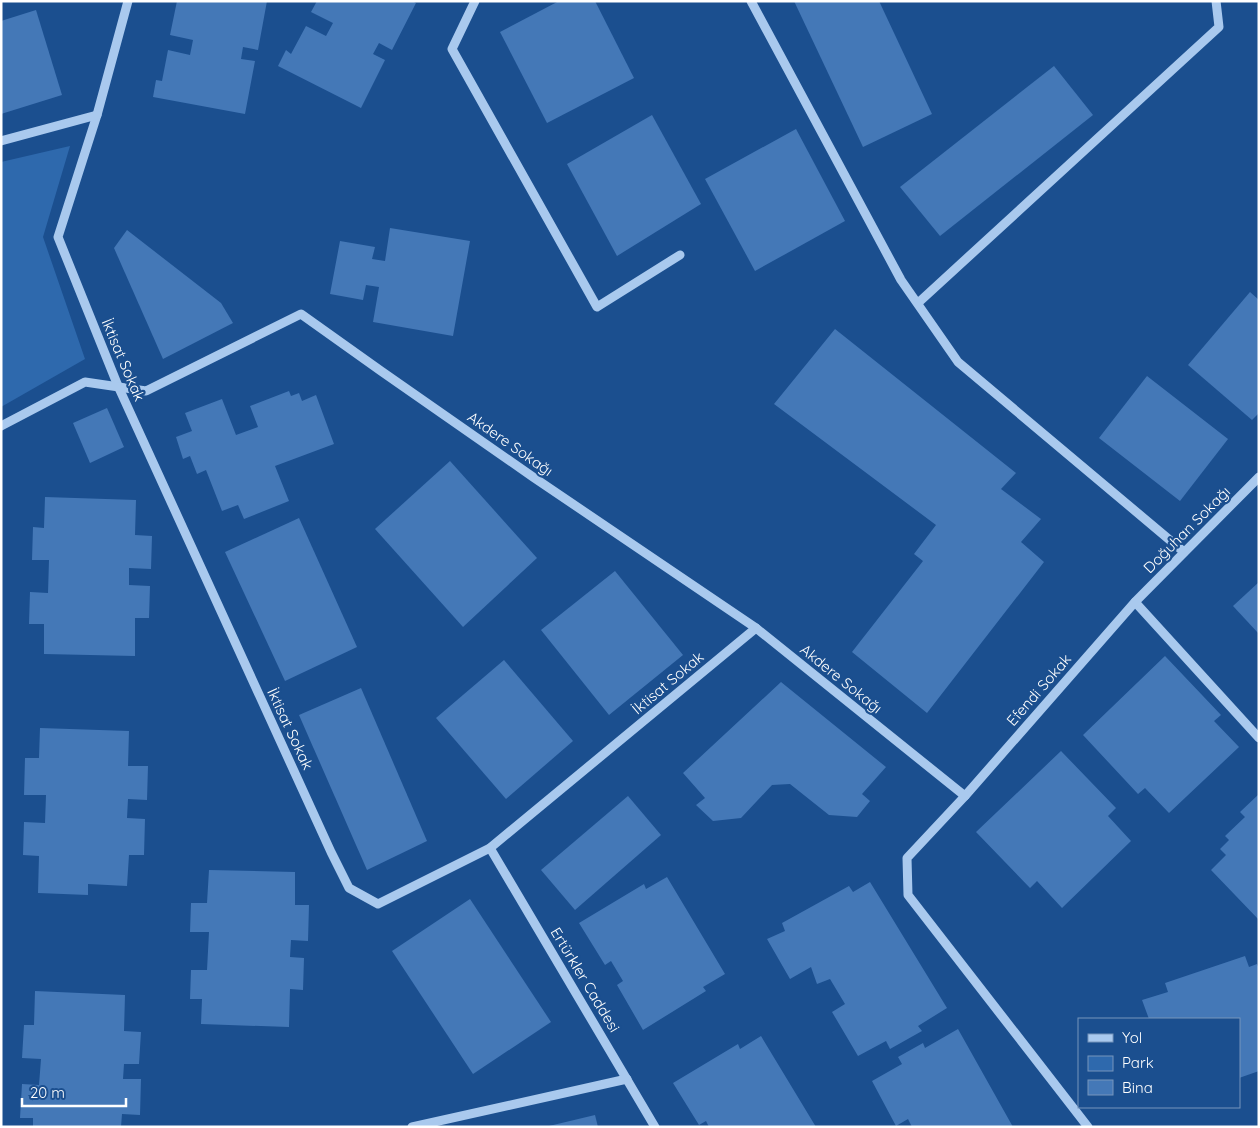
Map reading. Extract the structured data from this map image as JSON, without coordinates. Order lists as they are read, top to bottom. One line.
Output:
{"streets":{"street":["İktisat Sokak","Akdere Sokağı","Doğuhan Sokağı","Efendi Sokak","Ertürkler Caddesi"]},"crossings":[["İktisat Sokak","Akdere Sokağı"],["İktisat Sokak","Ertürkler Caddesi"],["Akdere Sokağı","Efendi Sokak"],["Doğuhan Sokağı","Efendi Sokak"]],"legend":["Yol","Park","Bina"],"scale_bar":"20 m"}
